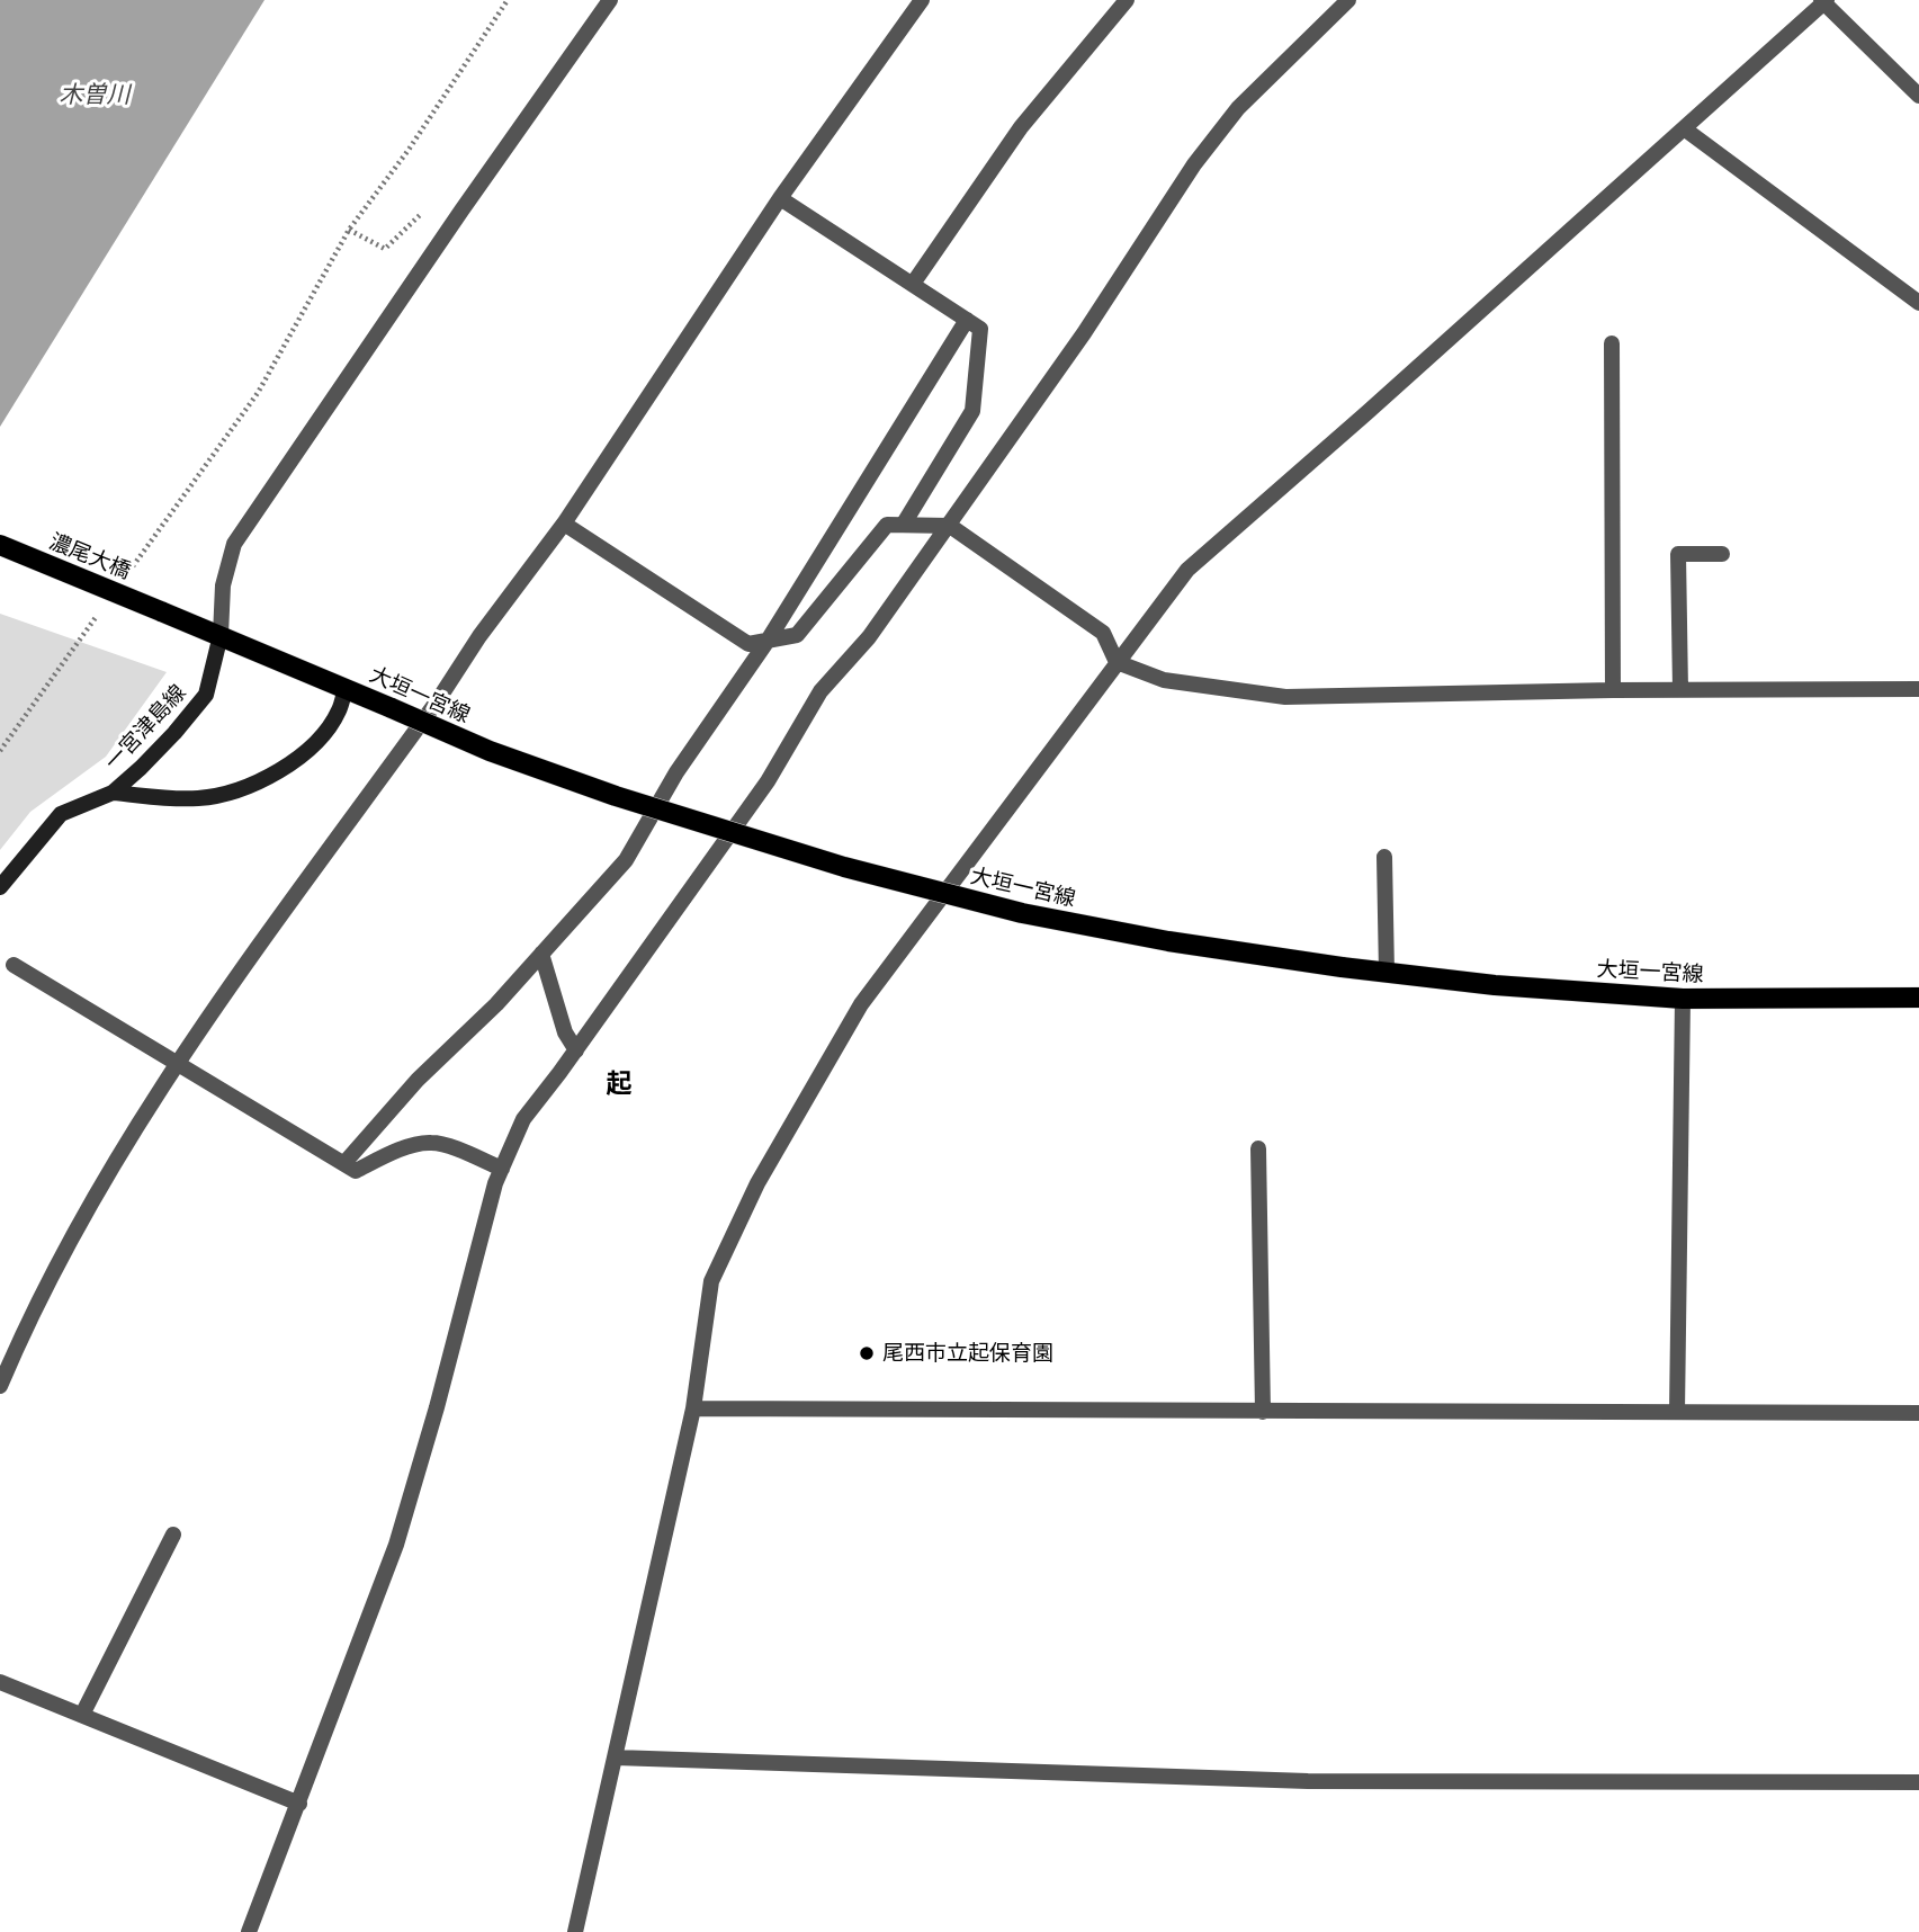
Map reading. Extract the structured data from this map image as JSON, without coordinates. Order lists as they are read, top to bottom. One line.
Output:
{"streets":{"main road":["濃尾大橋","大垣一宮線","一宮津島線"]},"crossings":[["濃尾大橋","大垣一宮線"],["大垣一宮線","一宮津島線"]],"districts":["起"],"water":["木曽川"],"places":["尾西市立起保育園"]}
